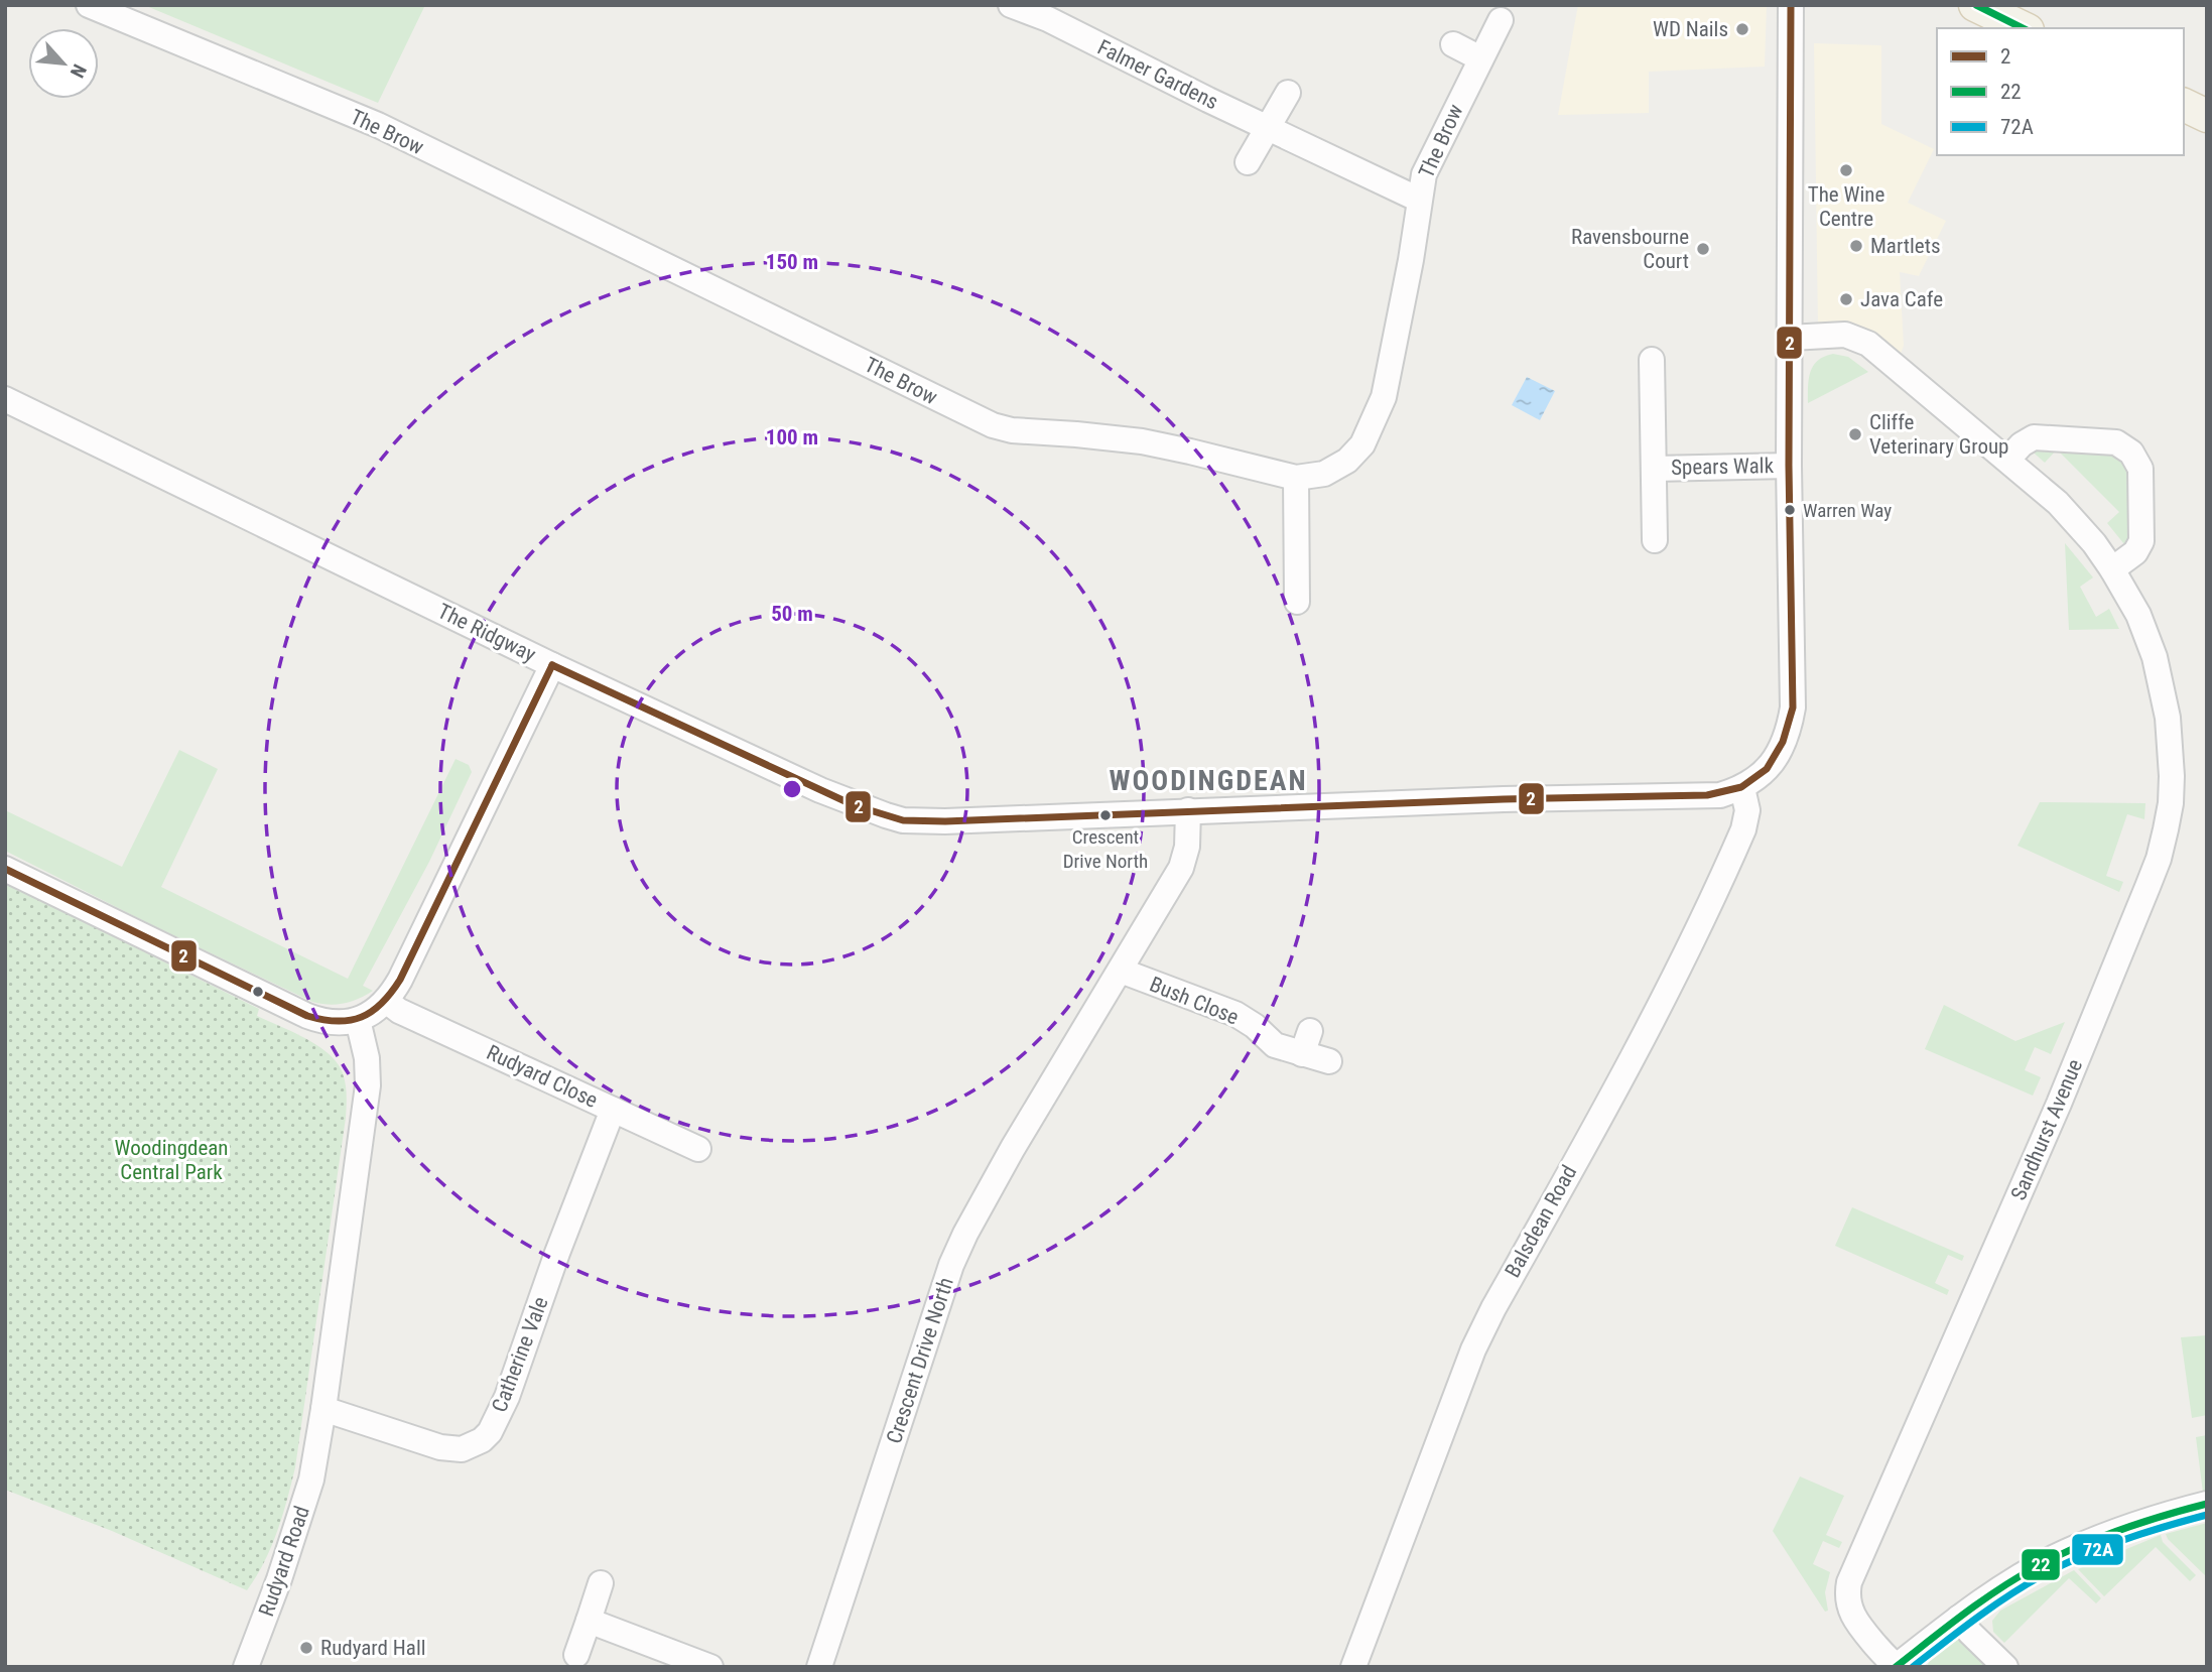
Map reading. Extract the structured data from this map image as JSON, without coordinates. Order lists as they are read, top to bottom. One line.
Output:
{"streets":{"street":["Falmer Gardens","The Brow","Spears Walk","The Ridgway","Bush Close","Rudyard Close","Sandhurst Avenue","Balsdean Road","Catherine Vale","Crescent Drive North","Rudyard Road"]},"crossings":[["Falmer Gardens","The Brow"],["The Ridgway","Balsdean Road"],["The Ridgway","Crescent Drive North"],["Bush Close","Crescent Drive North"],["Rudyard Close","Catherine Vale"],["Catherine Vale","Rudyard Road"]],"districts":["WOODINGDEAN"],"parks":["Woodingdean Central Park"],"places":["WD Nails","The Wine Centre","Martlets","Ravensbourne Court","Java Cafe","Cliffe Veterinary Group","Warren Way","Crescent Drive North","Rudyard Hall"],"lines":["transit line 2","transit line 22","transit line 72A"],"legend":["2","22","72A"],"north":"bottom right","rings":["150 m","100 m","50 m"]}
